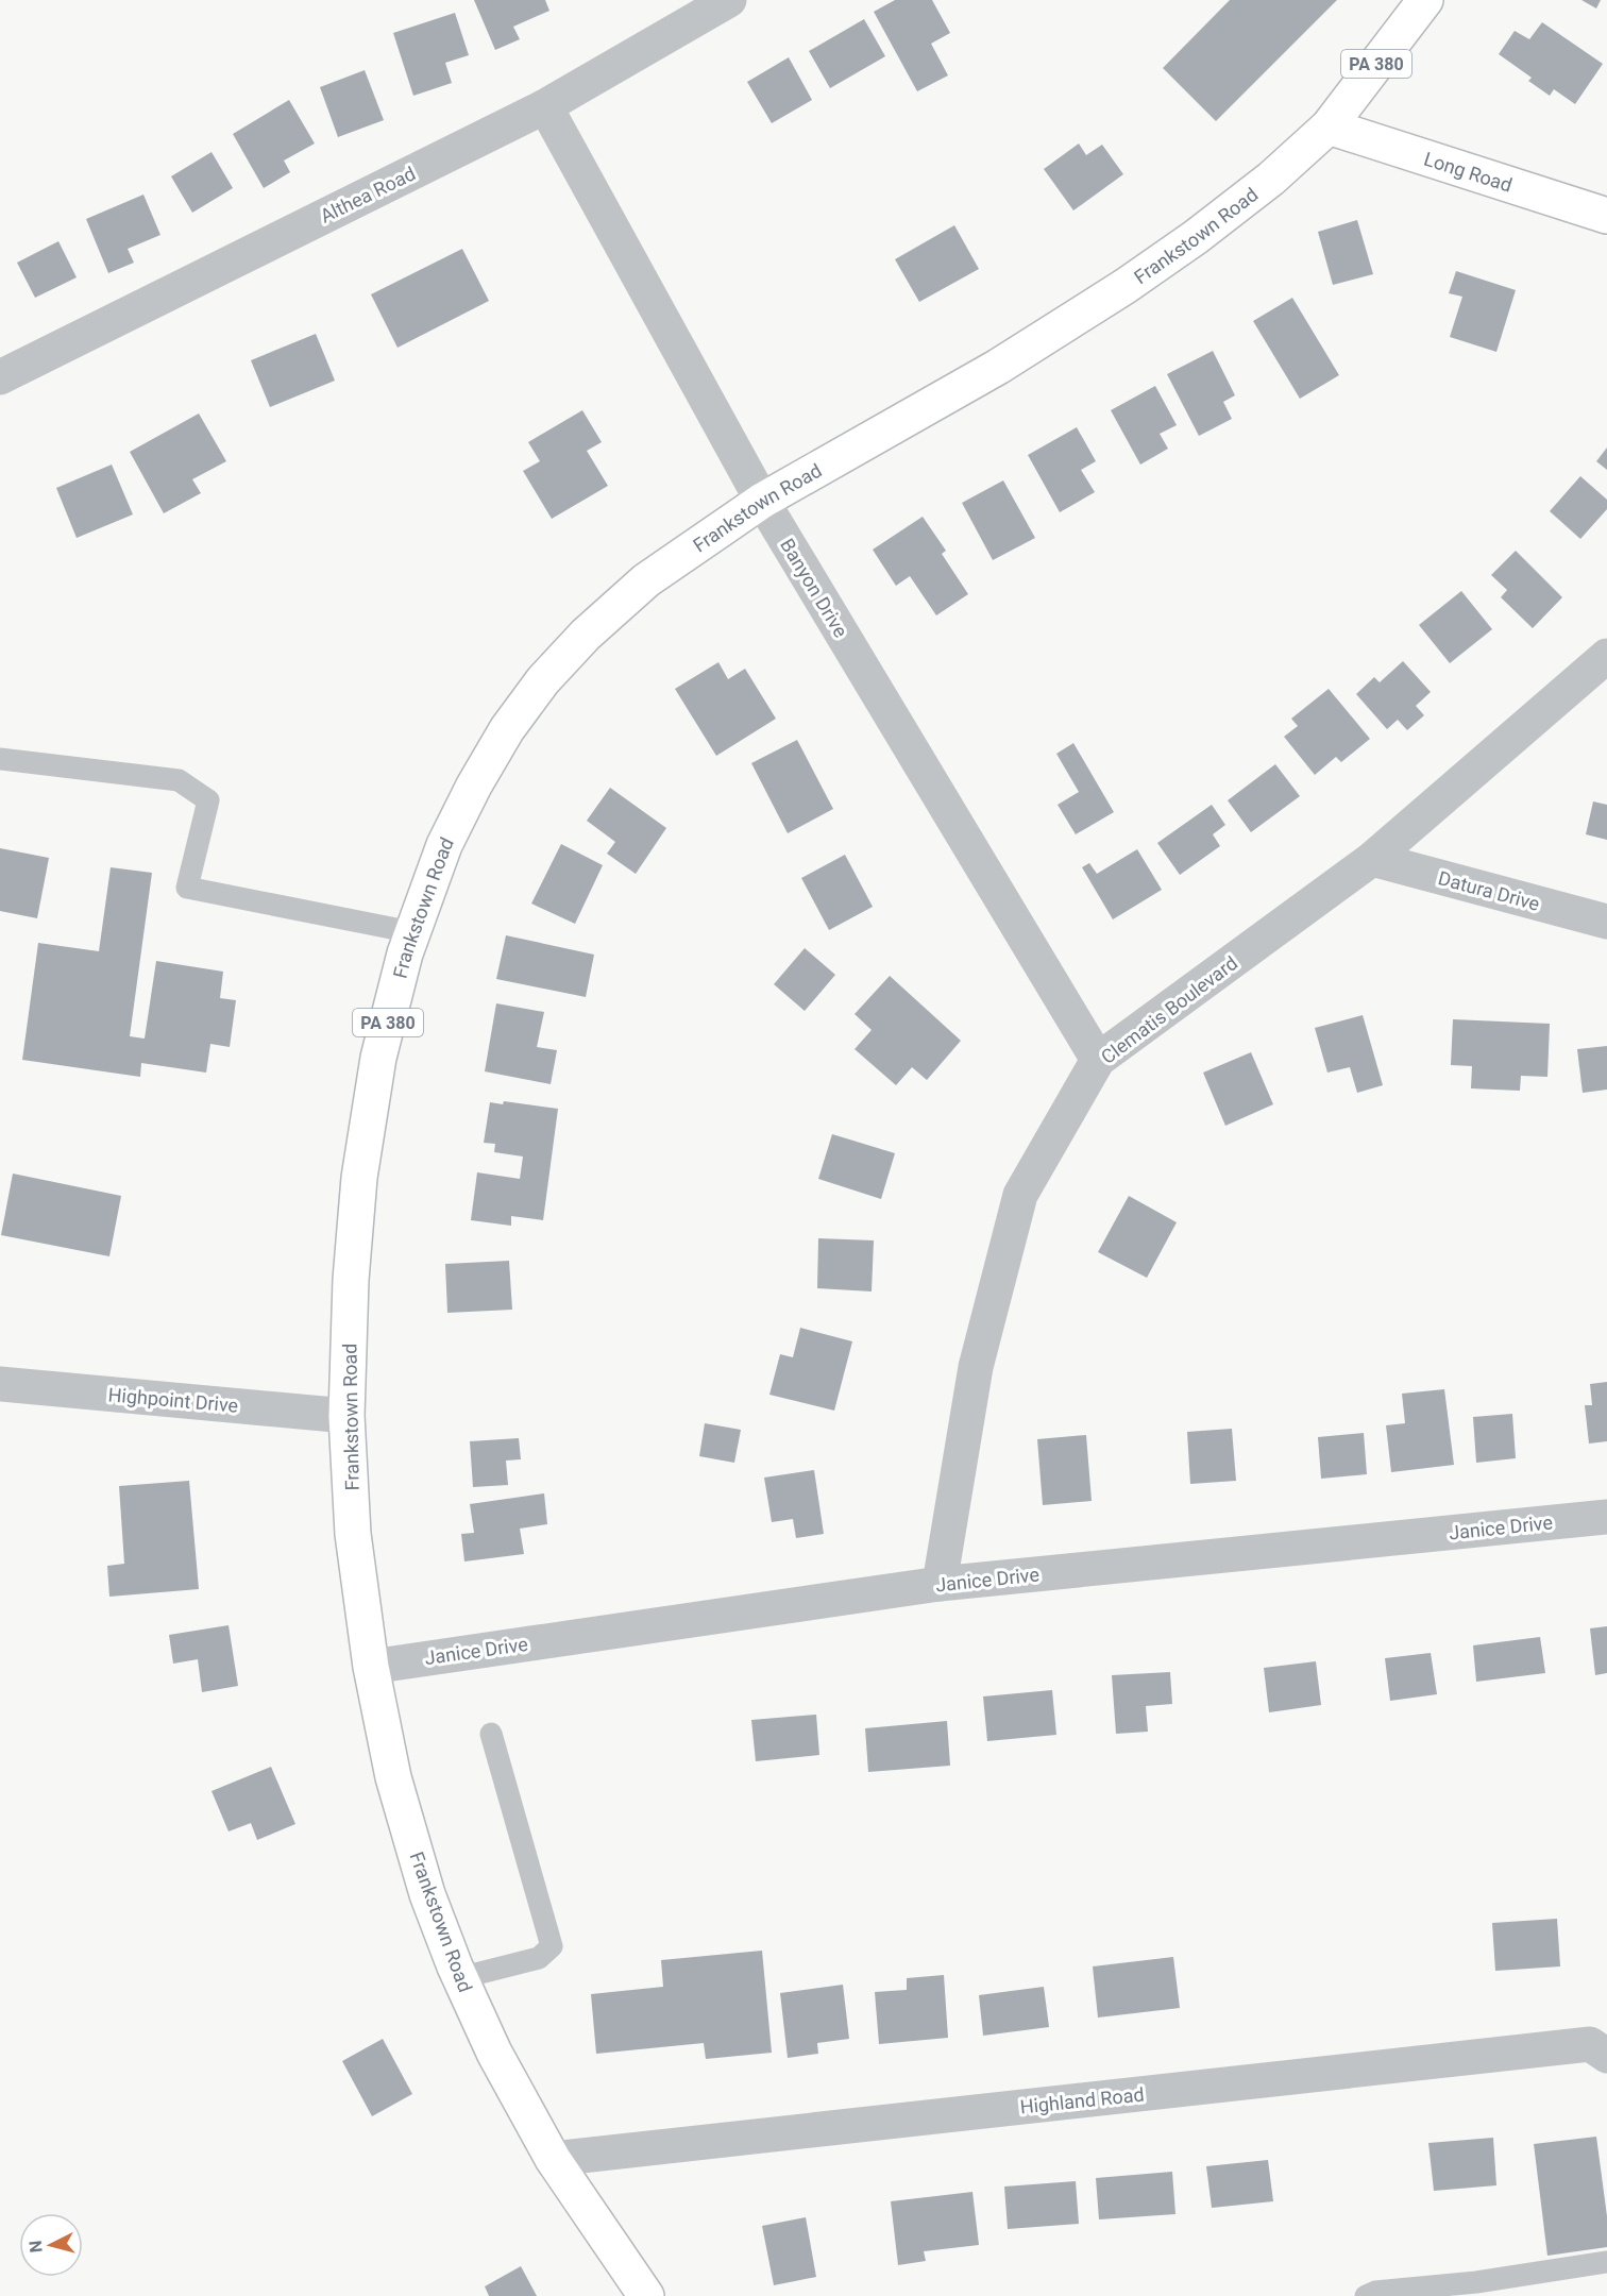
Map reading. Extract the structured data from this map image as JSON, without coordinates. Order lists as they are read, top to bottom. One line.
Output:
{"streets":{"main road":["PA 380","Long Road","Frankstown Road"],"street":["Althea Road","Banyon Drive","Datura Drive","Clematis Boulevard","Highpoint Drive","Janice Drive","Highland Road"]},"crossings":[["Long Road","Frankstown Road"],["Althea Road","Banyon Drive"],["Frankstown Road","Banyon Drive"],["Frankstown Road","Highpoint Drive"],["Frankstown Road","Janice Drive"],["Frankstown Road","Highland Road"],["Banyon Drive","Clematis Boulevard"],["Datura Drive","Clematis Boulevard"],["Clematis Boulevard","Janice Drive"]],"north":"left"}
